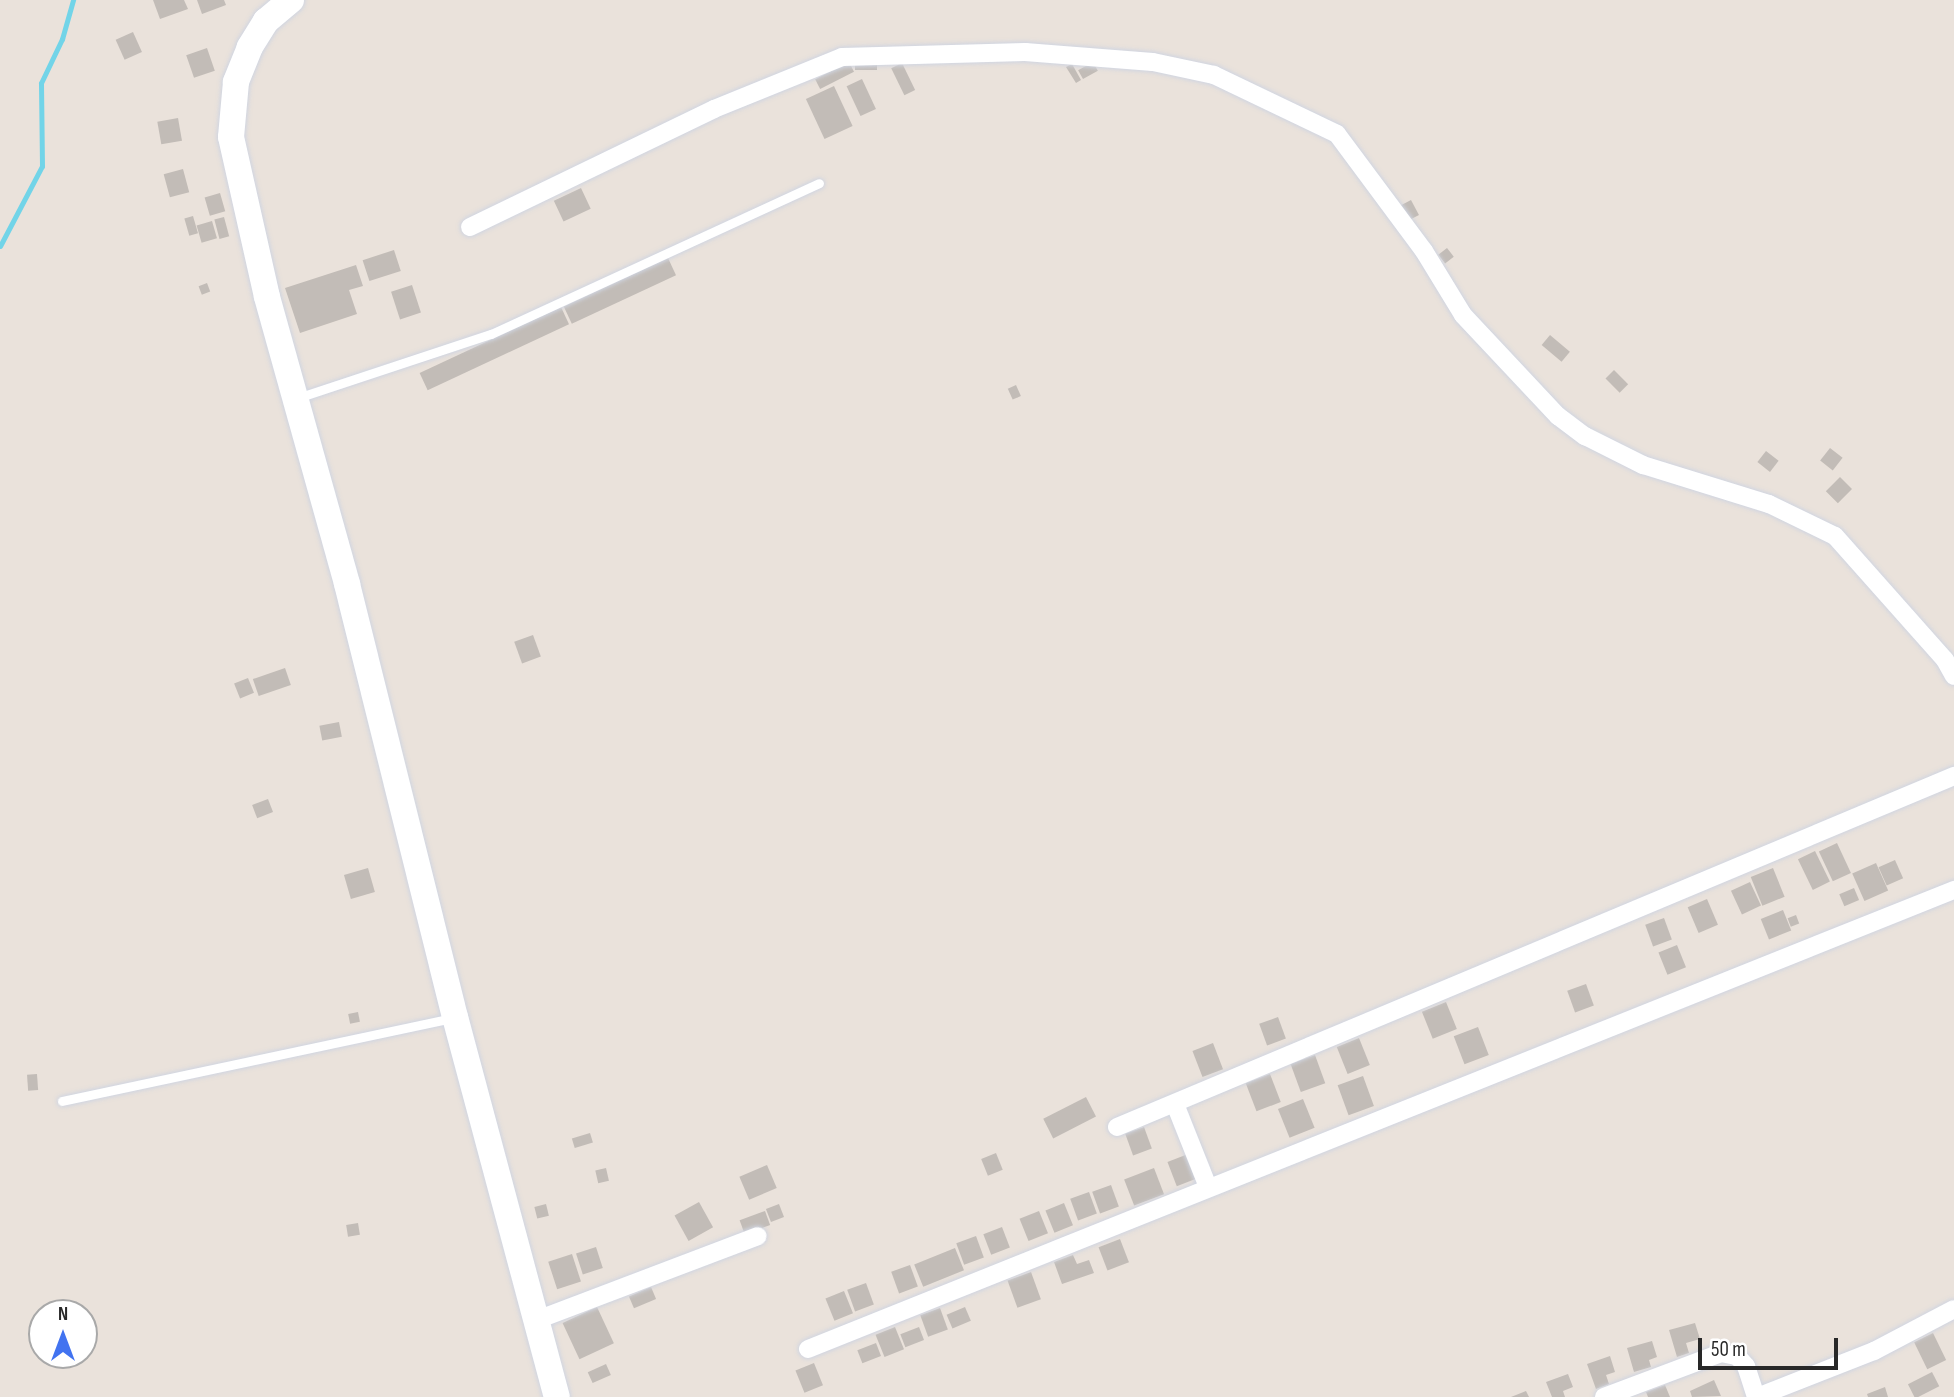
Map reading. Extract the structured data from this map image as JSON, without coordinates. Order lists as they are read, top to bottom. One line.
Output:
{"scale_bar":"50 m","north":"top"}
